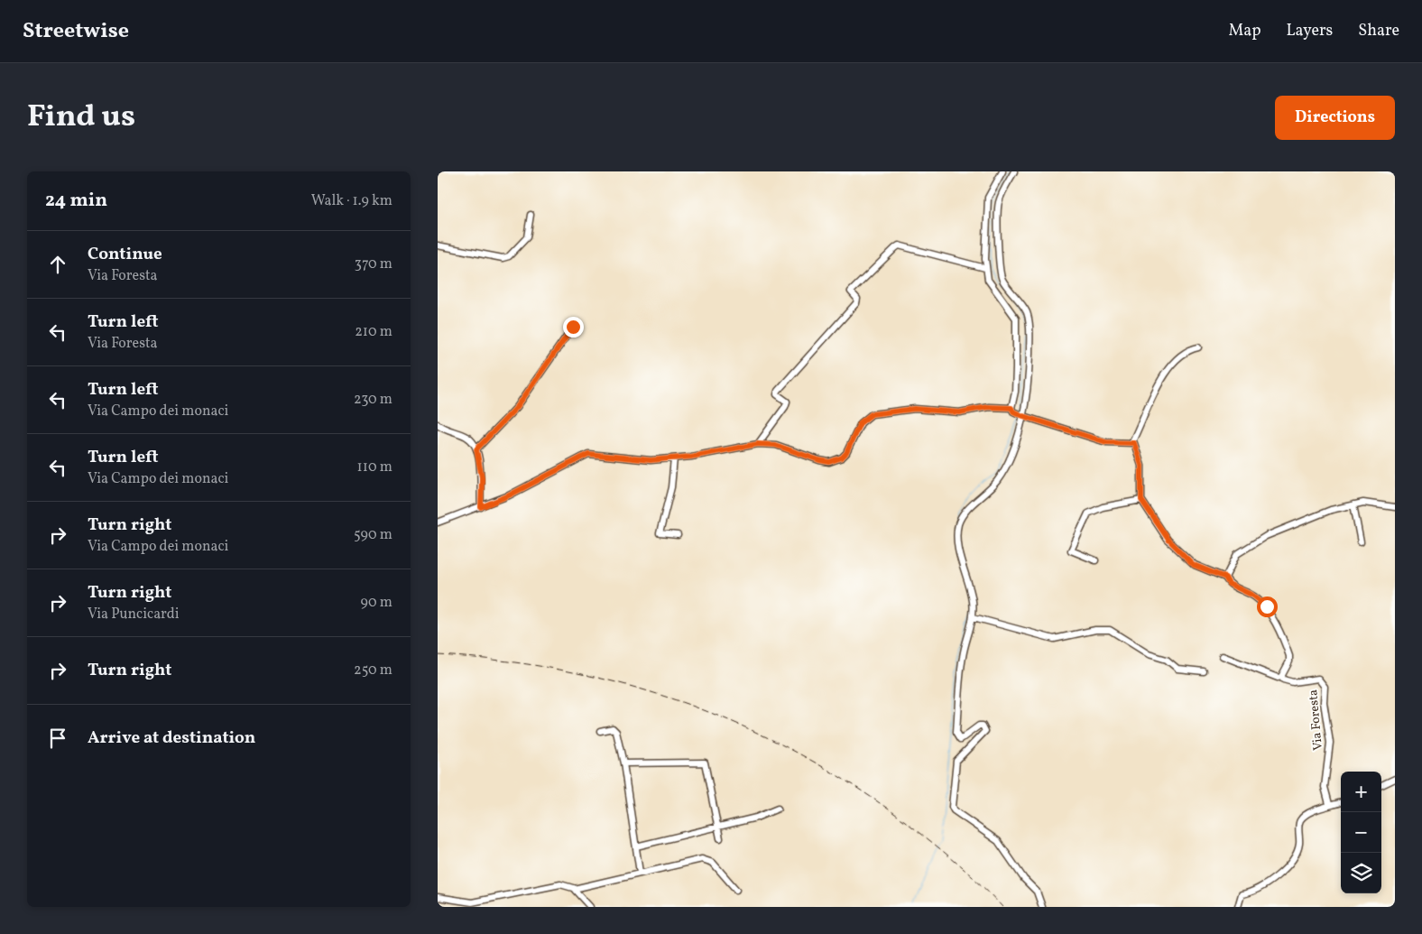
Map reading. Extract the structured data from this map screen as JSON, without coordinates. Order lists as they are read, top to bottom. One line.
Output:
{"streets":{"street":["Via Foresta"]},"page":{"header":"Streetwise","nav":["Map","Layers","Share"],"title":"Find us","buttons":"Directions","heading":["24 min","Walk · 1.9 km"],"list":[["Continue","Via Foresta","370 m"],["Turn left","Via Foresta","210 m"],["Turn left","Via Campo dei monaci","230 m"],["Turn left","Via Campo dei monaci","110 m"],["Turn right","Via Campo dei monaci","590 m"],["Turn right","Via Puncicardi","90 m"],["Turn right","250 m"],"Arrive at destination"],"map_buttons":["+","−"]}}
